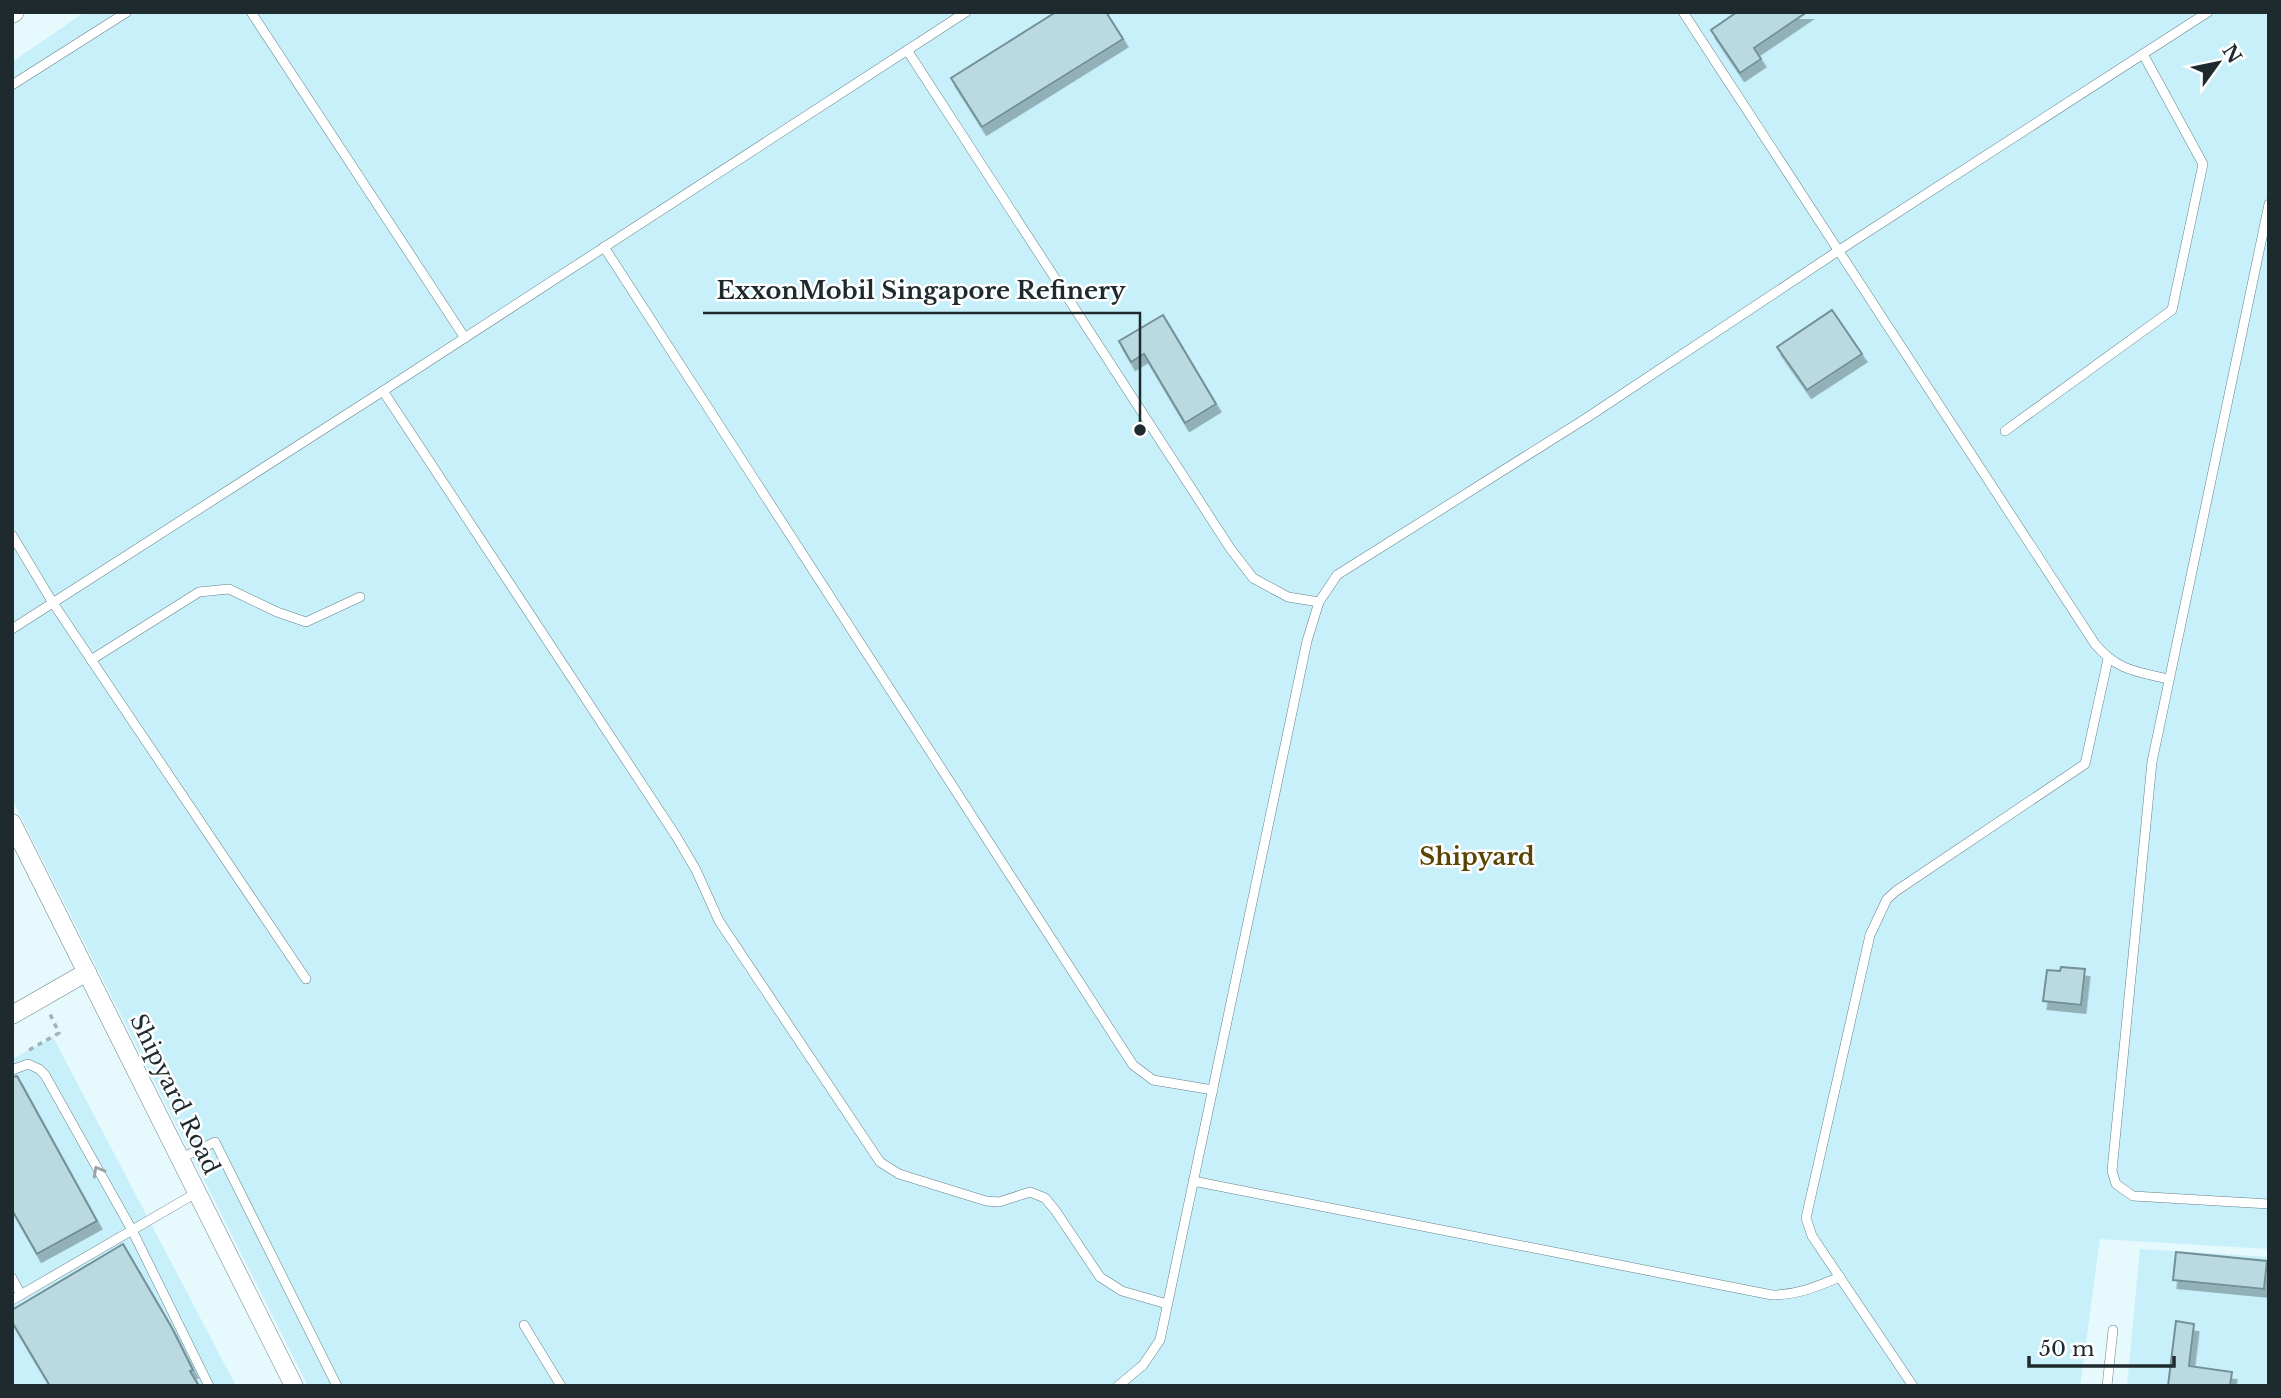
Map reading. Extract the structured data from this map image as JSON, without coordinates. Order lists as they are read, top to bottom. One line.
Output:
{"streets":{"street":["Shipyard Road"]},"districts":["Shipyard"],"places":["ExxonMobil Singapore Refinery"],"scale_bar":"50 m","north":"top right"}
